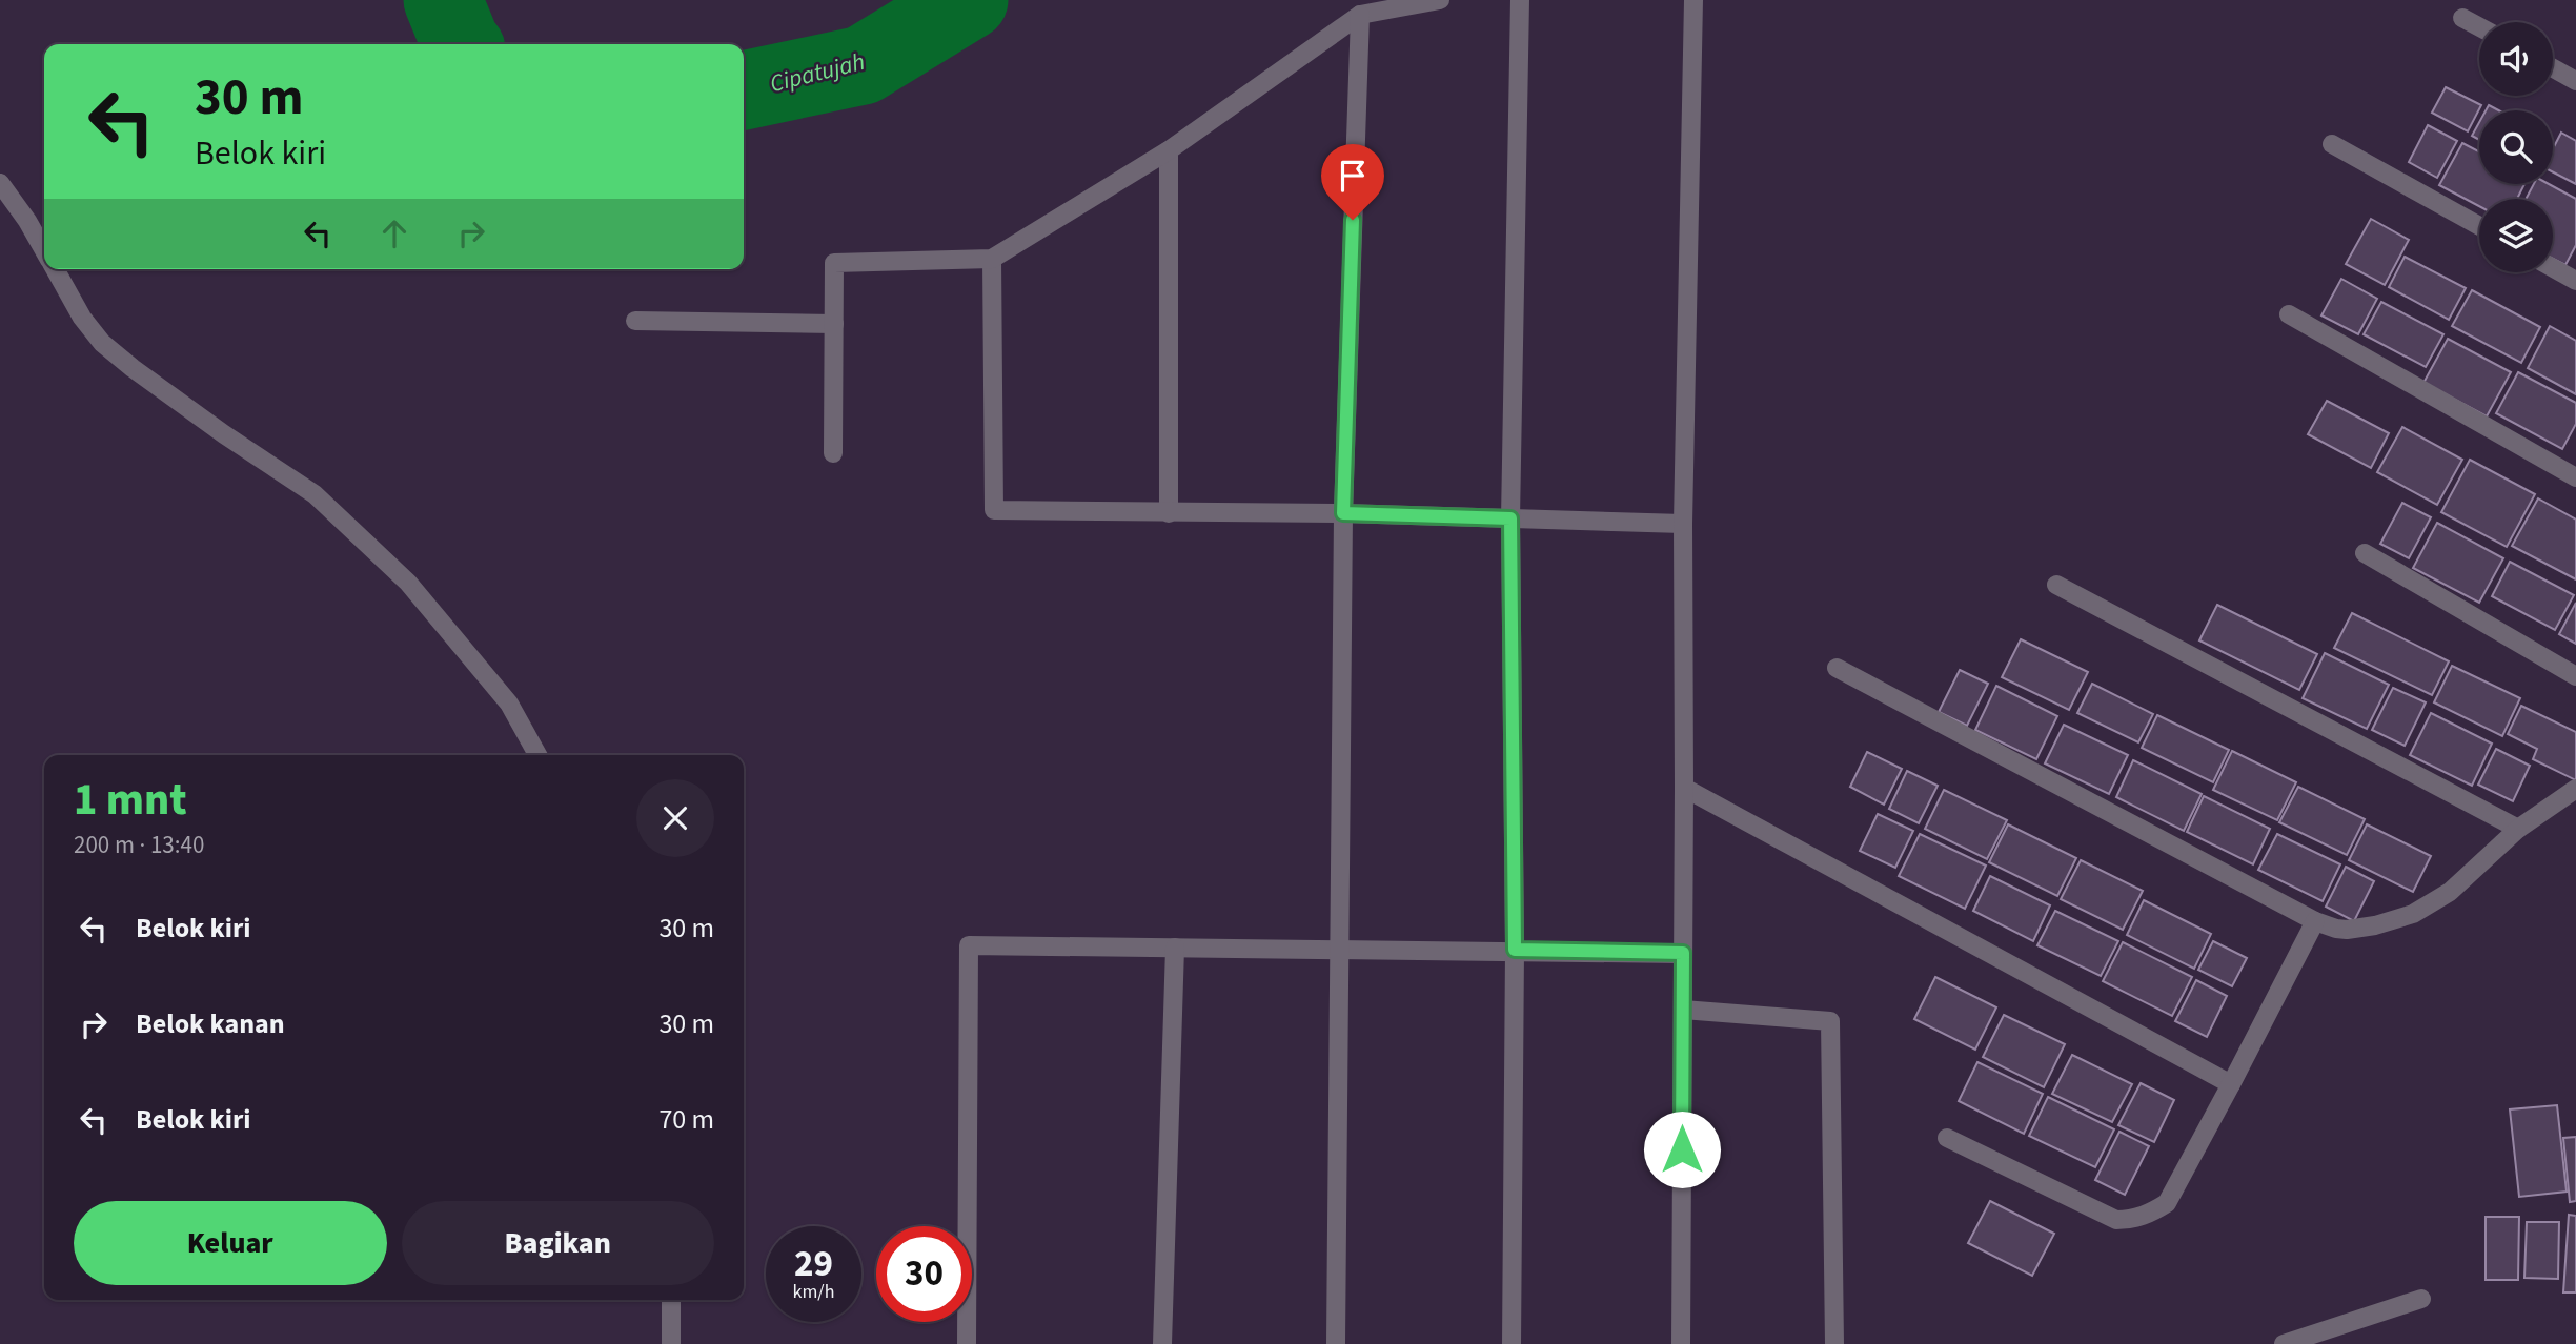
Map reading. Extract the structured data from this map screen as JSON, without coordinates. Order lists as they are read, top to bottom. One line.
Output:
{"water":["Cipatujah"],"page":{"turn":["30 m","Belok kiri"],"heading":["1 mnt","200 m · 13:40"],"list":[{"name":"Belok kiri","value":"30 m"},{"name":"Belok kanan","value":"30 m"},{"name":"Belok kiri","value":"70 m"}],"buttons":["Keluar","Bagikan"],"speed":"29 km/h","limit":"30"}}
